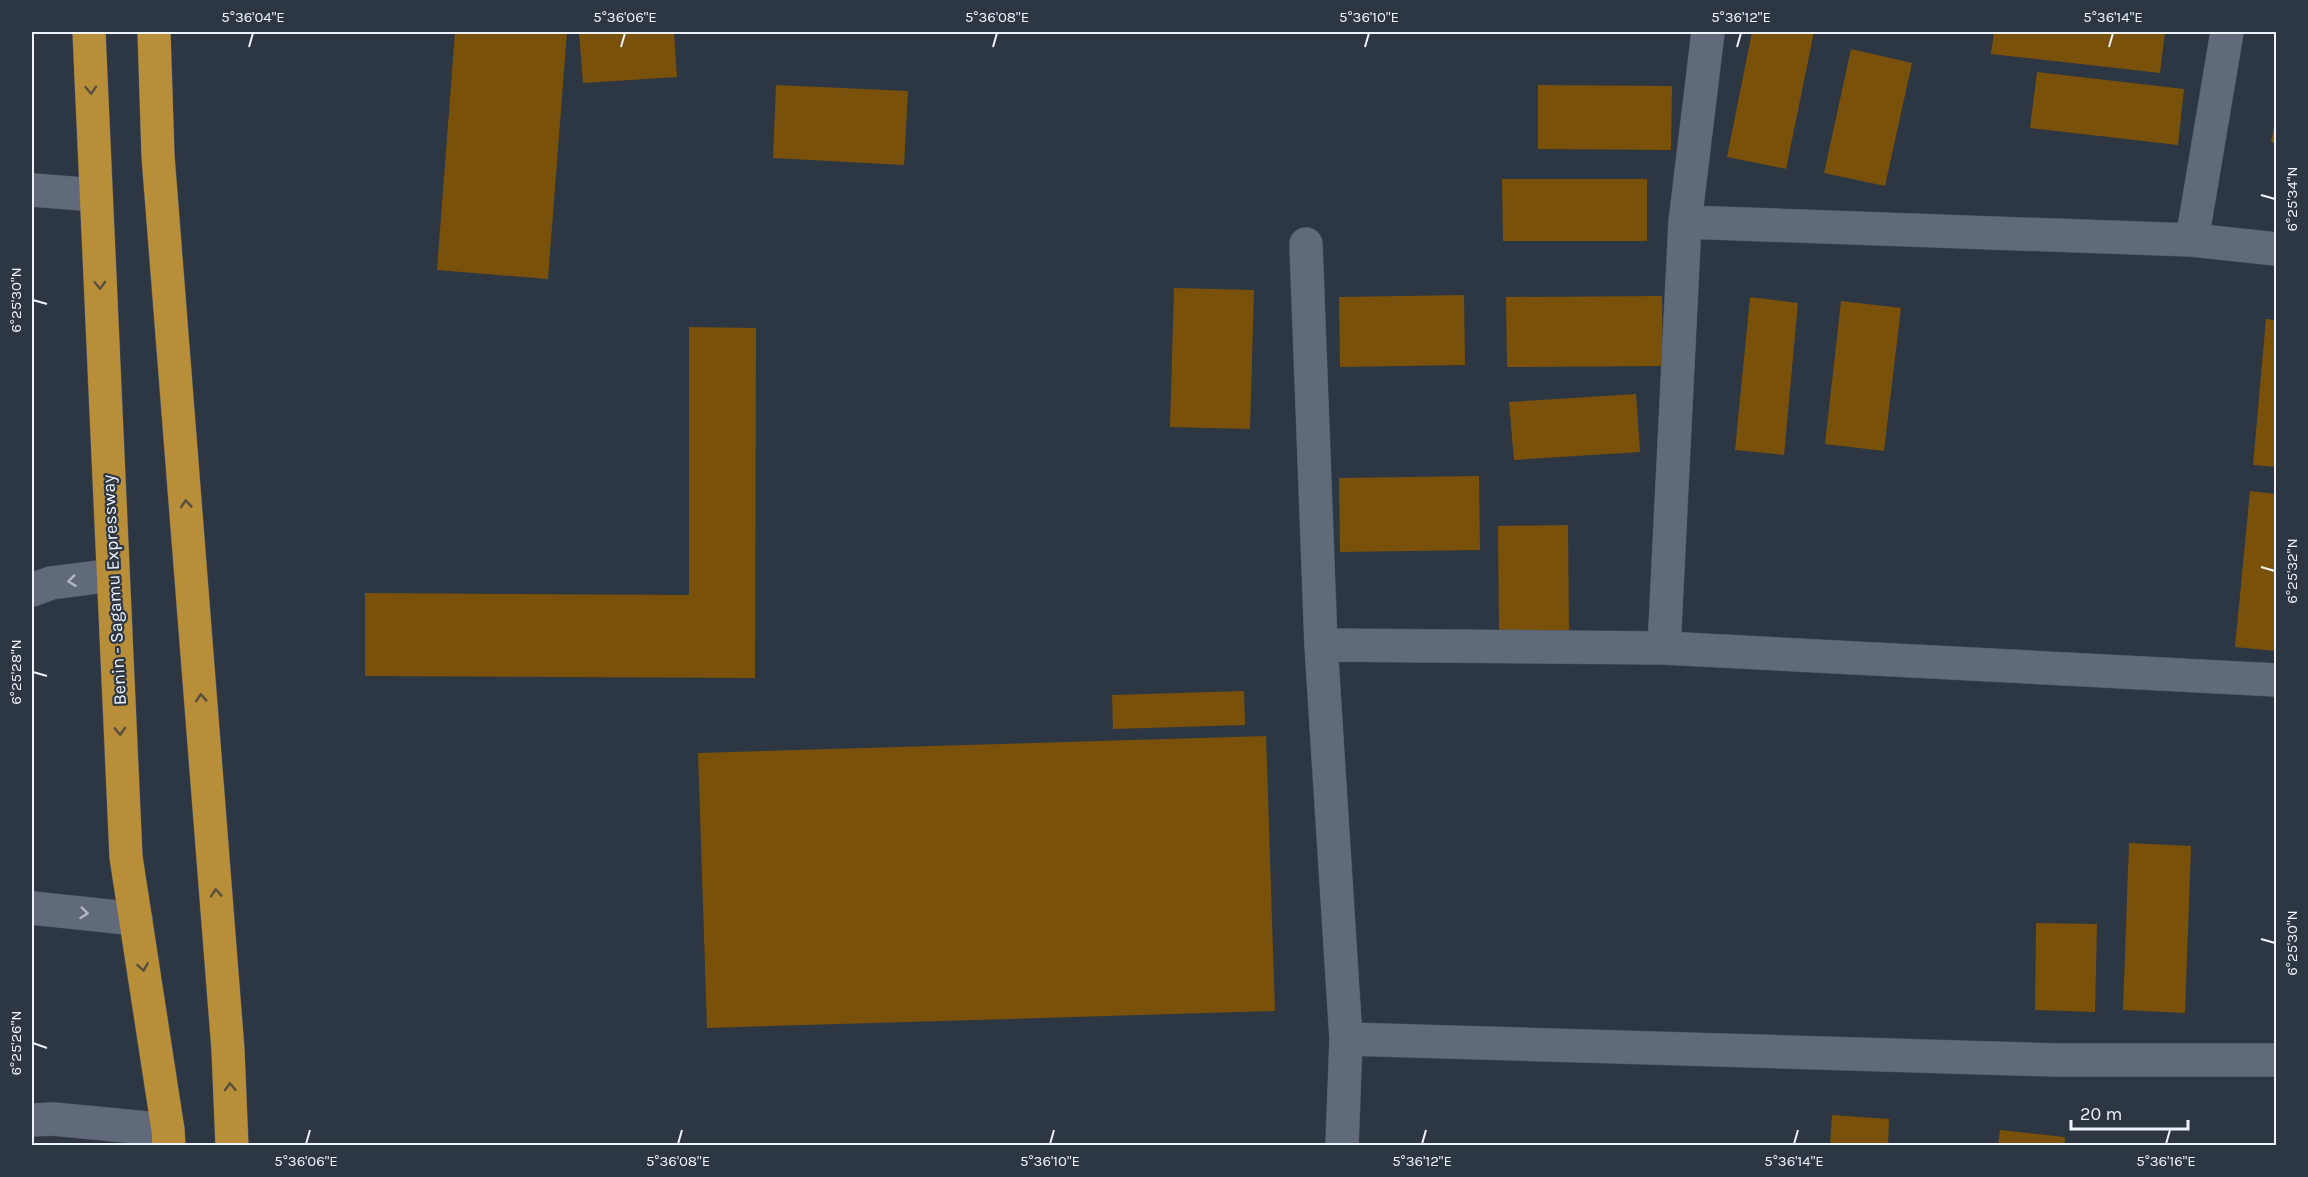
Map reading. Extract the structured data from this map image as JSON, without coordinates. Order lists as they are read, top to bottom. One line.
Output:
{"streets":{"highway":["Benin - Sagamu Expressway"]},"scale_bar":"20 m","coordinates":["5°36'04\"E","5°36'06\"E","5°36'08\"E","5°36'10\"E","5°36'12\"E","5°36'14\"E","6°25'34\"N","6°25'30\"N","6°25'32\"N","6°25'28\"N","6°25'26\"N","5°36'16\"E"]}
